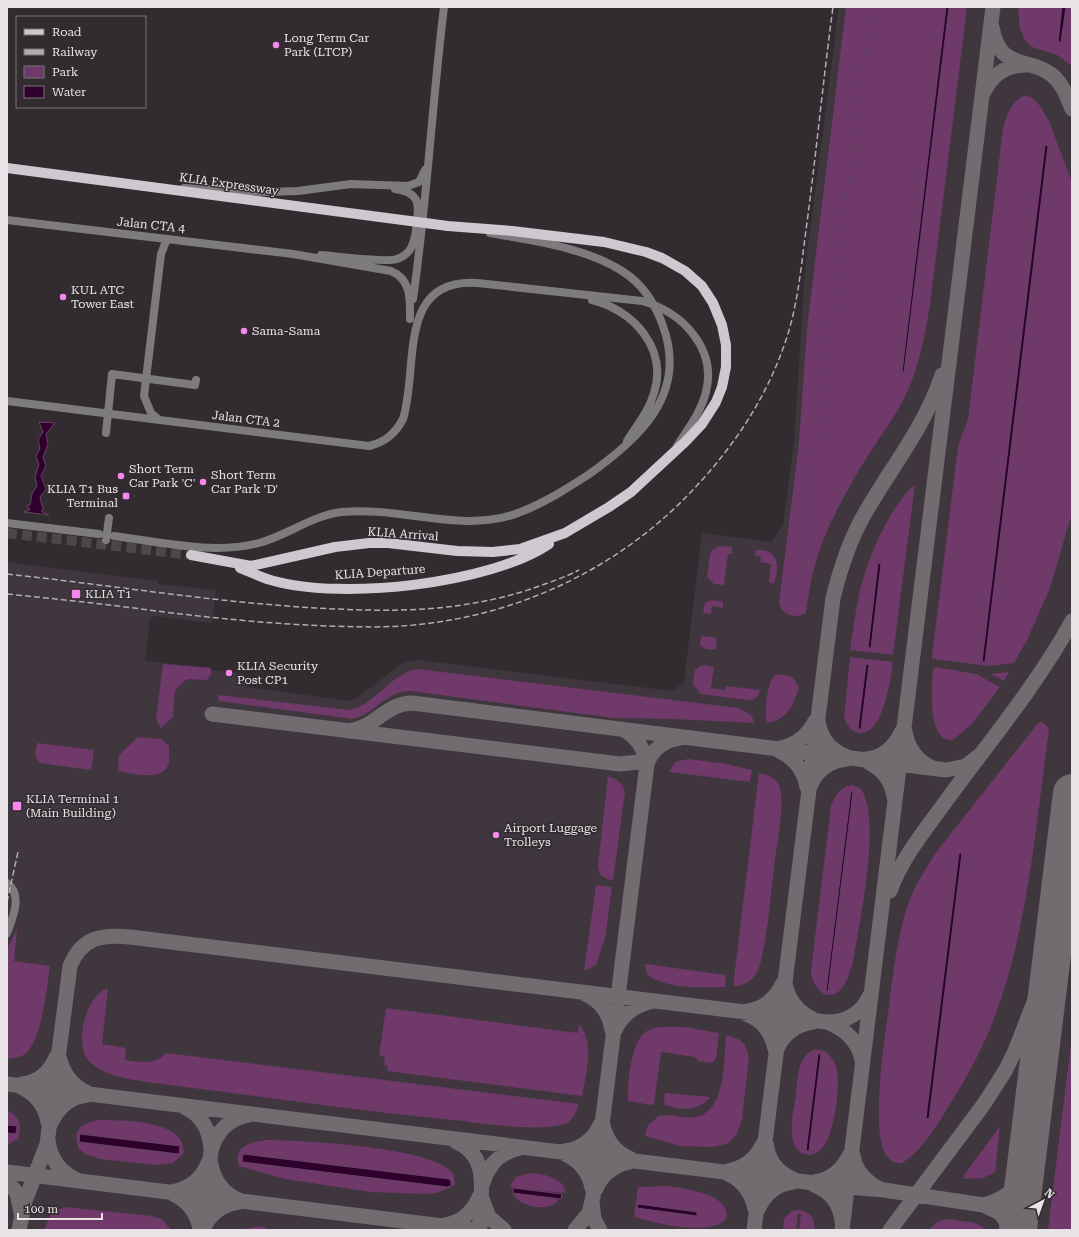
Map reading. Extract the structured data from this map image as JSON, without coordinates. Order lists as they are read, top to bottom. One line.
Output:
{"streets":{"main road":["KLIA Expressway","KLIA Arrival","KLIA Departure"],"street":["Jalan CTA 4","Jalan CTA 2"]},"crossings":[["KLIA Expressway","KLIA Arrival"],["KLIA Expressway","KLIA Departure"],["KLIA Arrival","KLIA Departure"]],"places":{"other":["Long Term Car Park (LTCP)","KUL ATC Tower East","Sama-Sama","Short Term Car Park 'C'","Short Term Car Park 'D'","KLIA Security Post CP1","Airport Luggage Trolleys"],"transit":["KLIA T1 Bus Terminal","KLIA T1","KLIA Terminal 1 (Main Building)"]},"legend":["Road","Railway","Park","Water"],"scale_bar":"100 m","north":"top right"}
